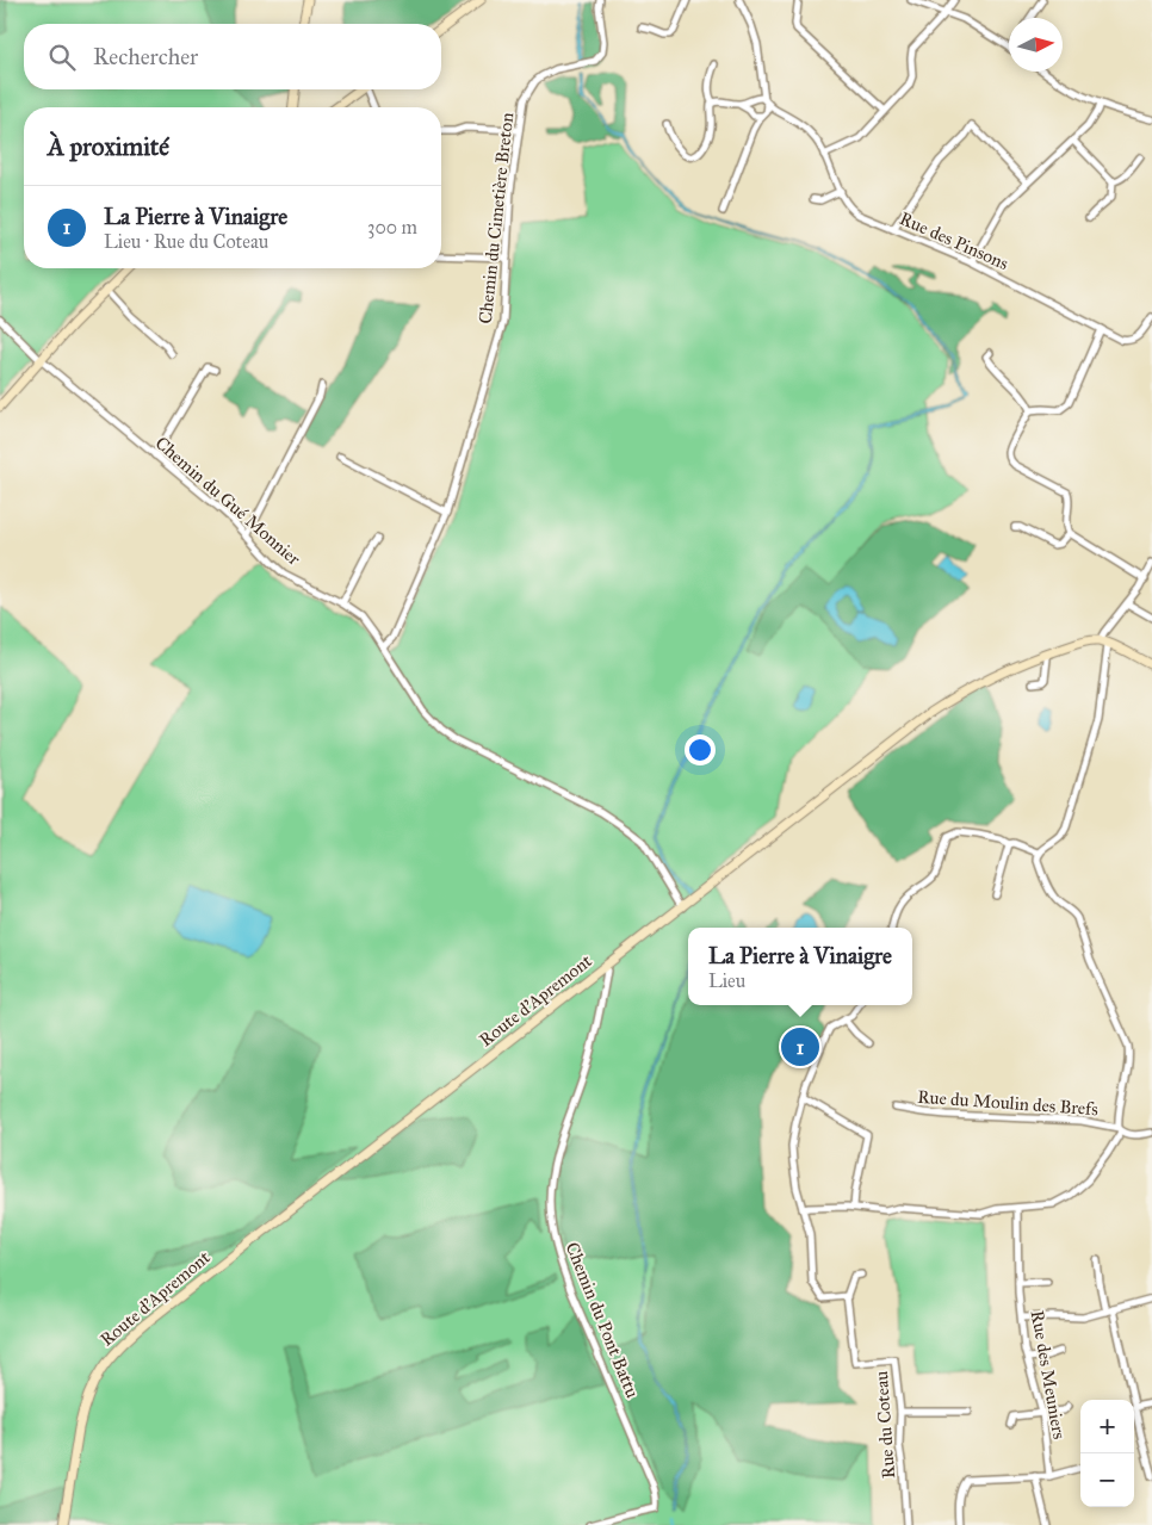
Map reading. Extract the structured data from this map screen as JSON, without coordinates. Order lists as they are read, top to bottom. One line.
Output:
{"streets":{"street":["Chemin du Cimetière Breton","Rue des Pinsons","Chemin du Gué Monnier","Route d'Apremont","Rue du Moulin des Brefs","Chemin du Pont Battu","Rue des Meuniers","Rue du Coteau"]},"crossings":[["Chemin du Cimetière Breton","Chemin du Gué Monnier"],["Chemin du Gué Monnier","Route d'Apremont"],["Route d'Apremont","Chemin du Pont Battu"]],"north":"right","page":{"search":"Rechercher","heading":"À proximité","list":[{"mark":"1","name":"La Pierre à Vinaigre","note":"Lieu · Rue du Coteau","value":"300 m"}],"popup":["La Pierre à Vinaigre","Lieu"],"pins":"1","map_buttons":["+","−"]}}
